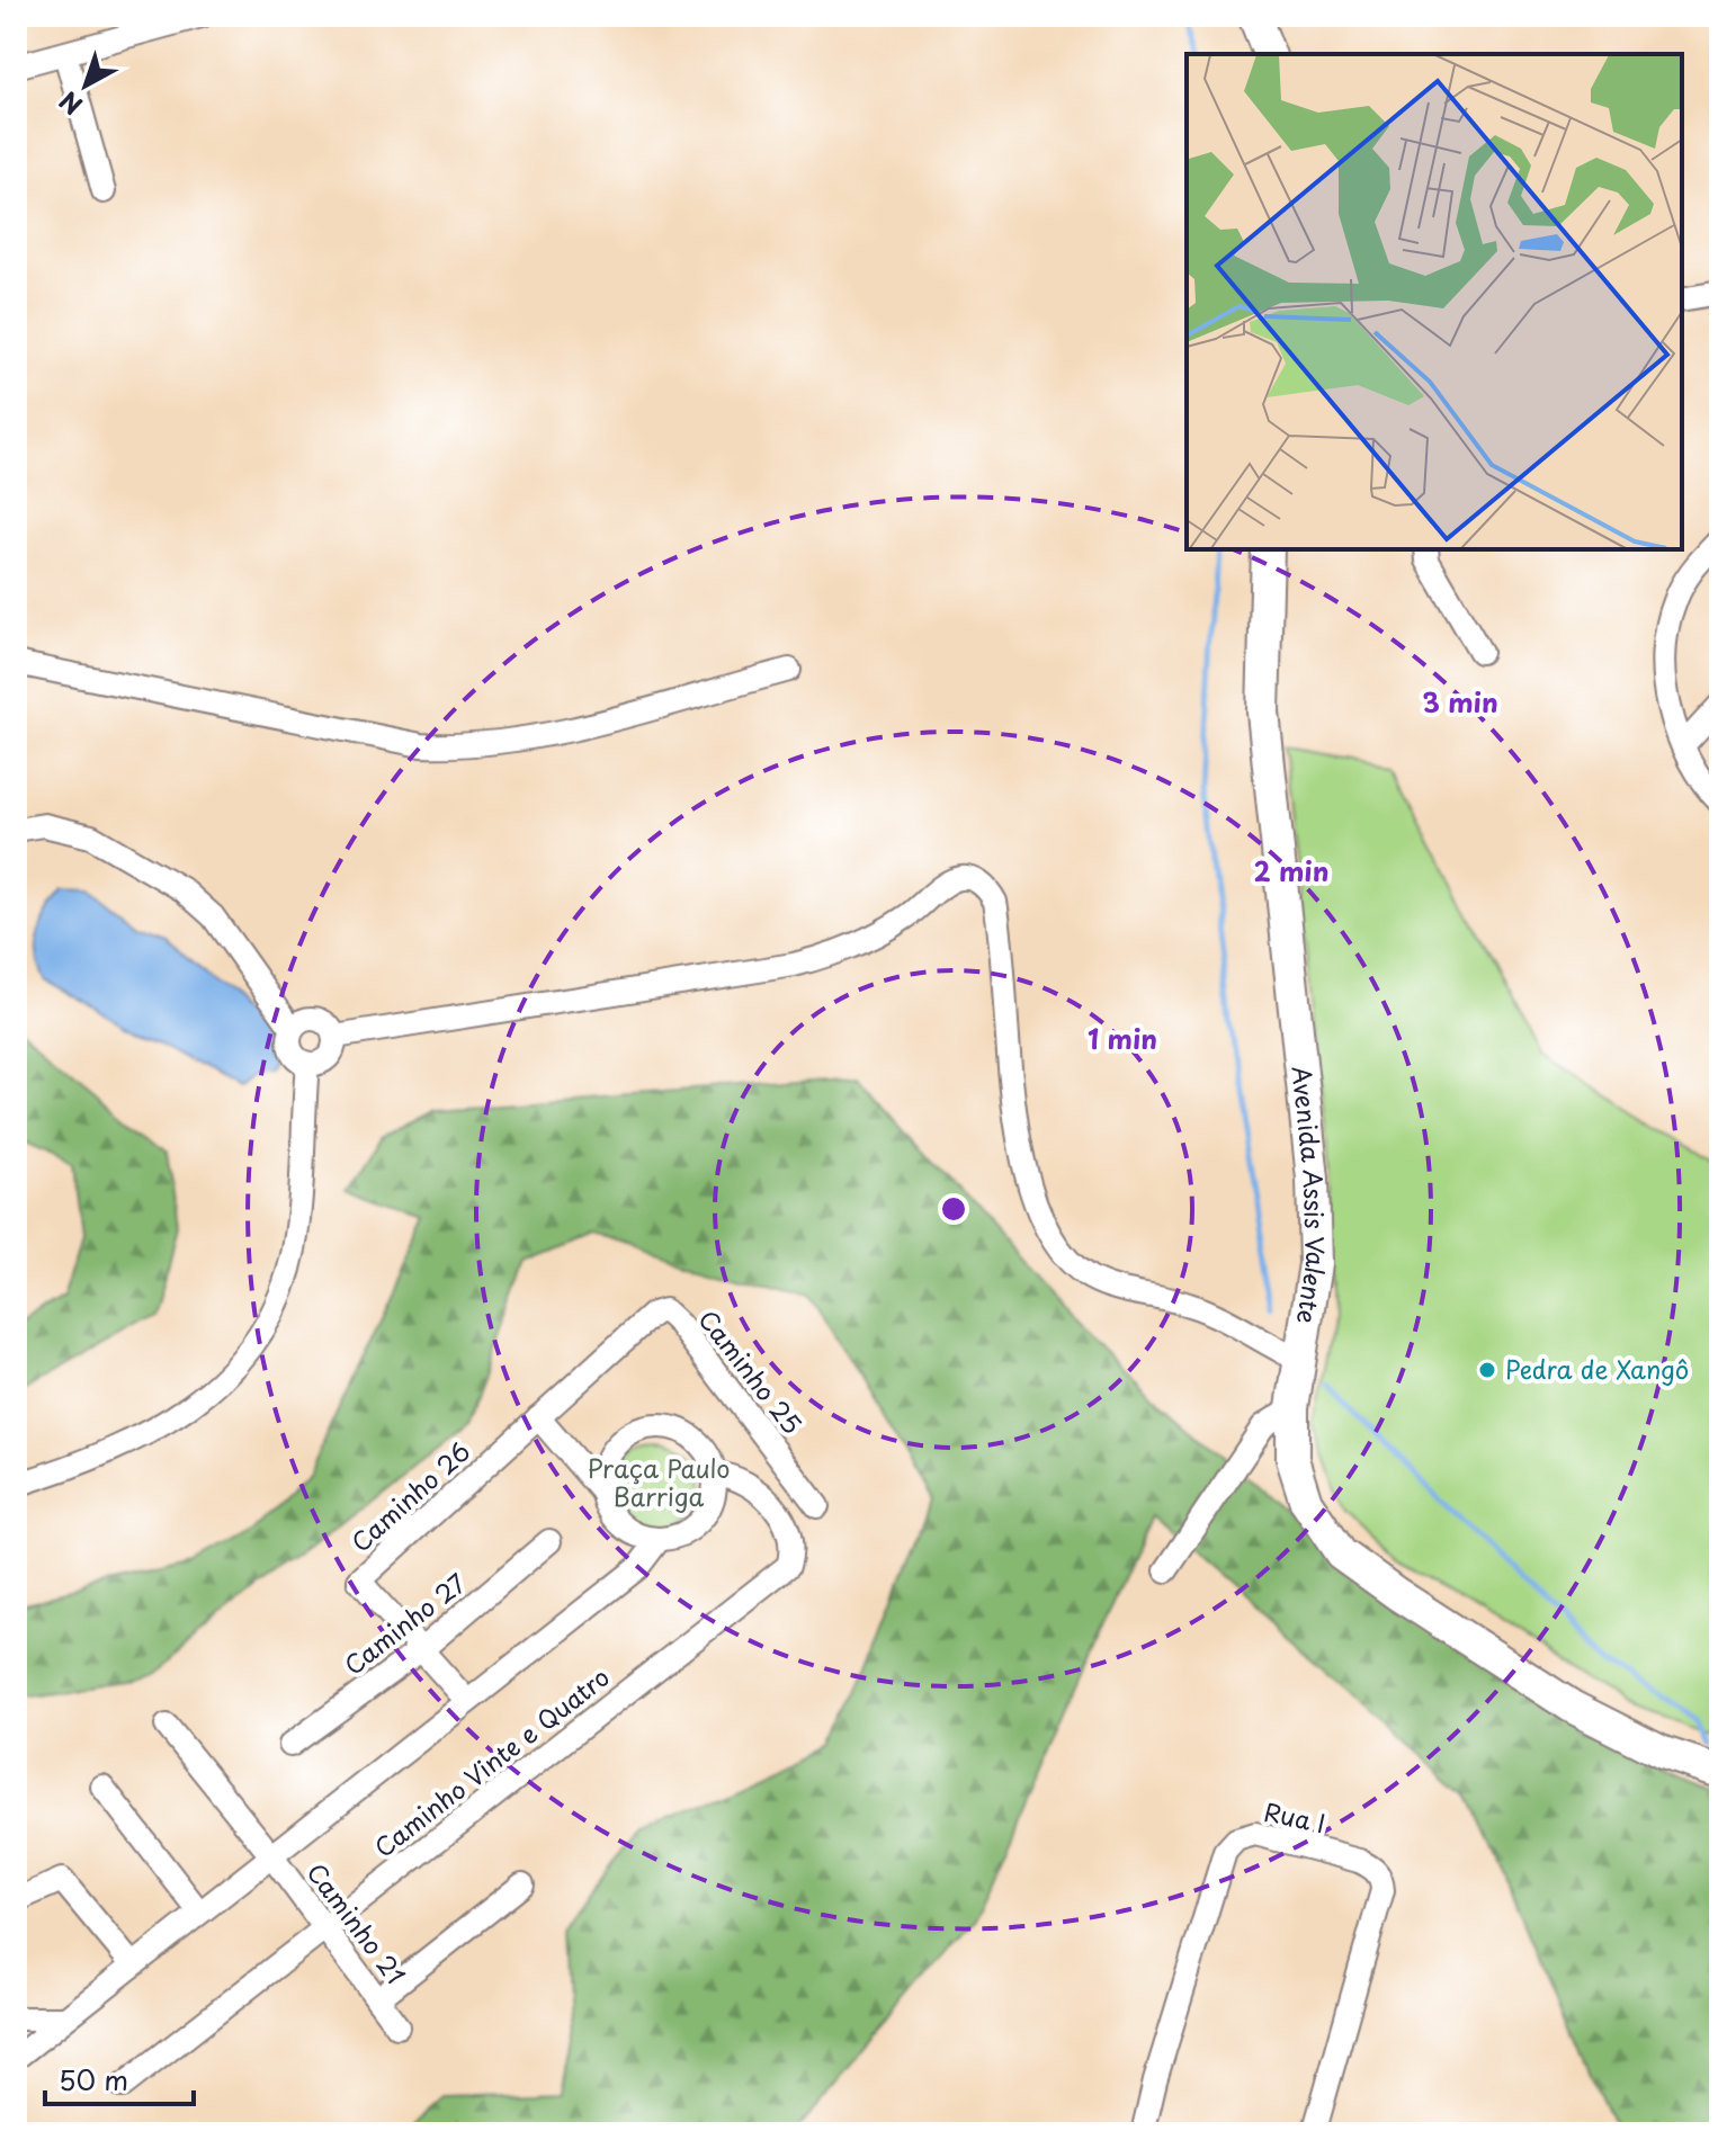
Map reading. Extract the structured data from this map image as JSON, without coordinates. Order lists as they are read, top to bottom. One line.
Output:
{"streets":{"main road":["Avenida Assis Valente"],"street":["Caminho 25","Caminho 26","Caminho 27","Caminho Vinte e Quatro","Rua I","Caminho 21"]},"crossings":[["Caminho 25","Caminho 26"],["Caminho 26","Caminho 27"],["Caminho Vinte e Quatro","Caminho 21"]],"parks":["Praça Paulo Barriga"],"places":["Pedra de Xangô"],"scale_bar":"50 m","north":"bottom left","rings":["3 min","2 min","1 min"]}
